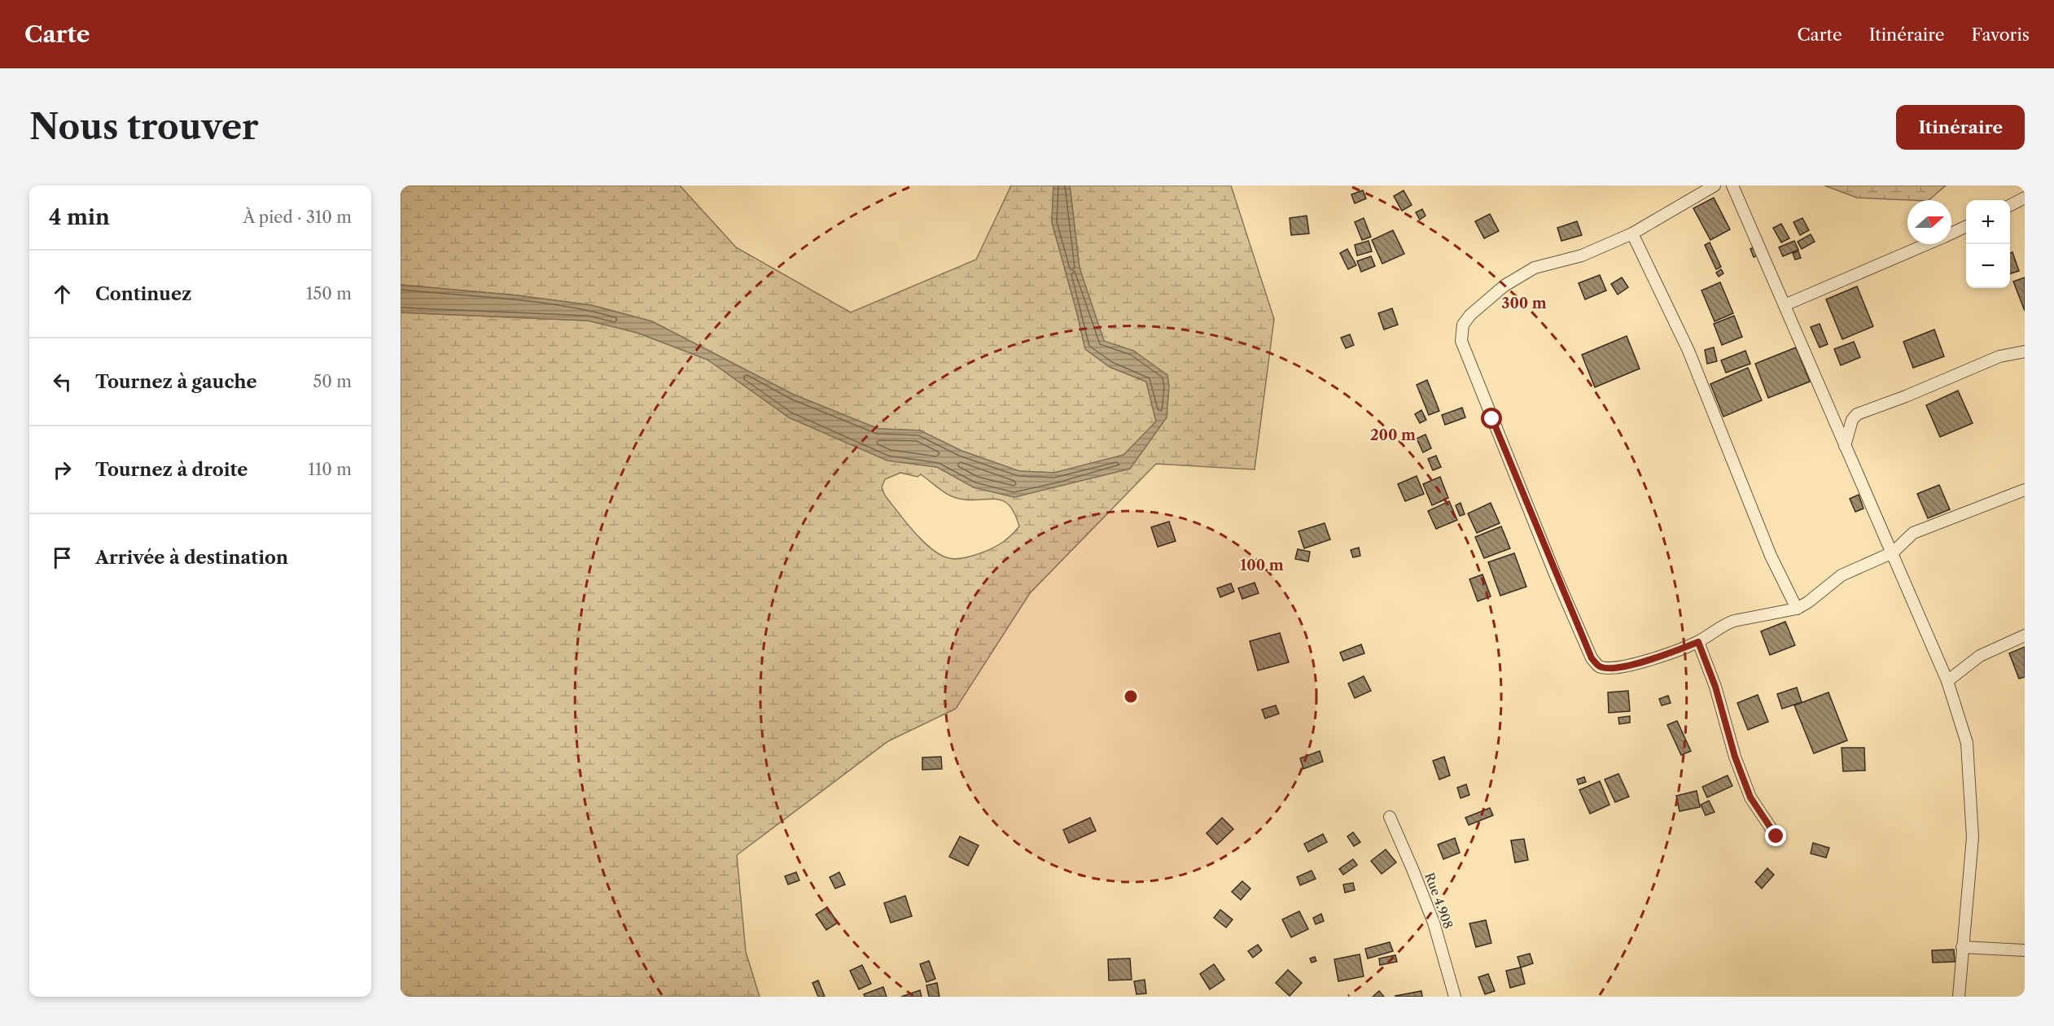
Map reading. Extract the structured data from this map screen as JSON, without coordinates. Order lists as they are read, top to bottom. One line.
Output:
{"streets":{"street":["Rue 4.908"]},"north":"right","page":{"header":"Carte","nav":["Carte","Itinéraire","Favoris"],"buttons":"Itinéraire","title":"Nous trouver","heading":["4 min","À pied · 310 m"],"map_buttons":["+","−"],"list":[["Continuez","150 m"],["Tournez à gauche","50 m"],["Tournez à droite","110 m"],"Arrivée à destination"]},"rings":["300 m","200 m","100 m"]}
